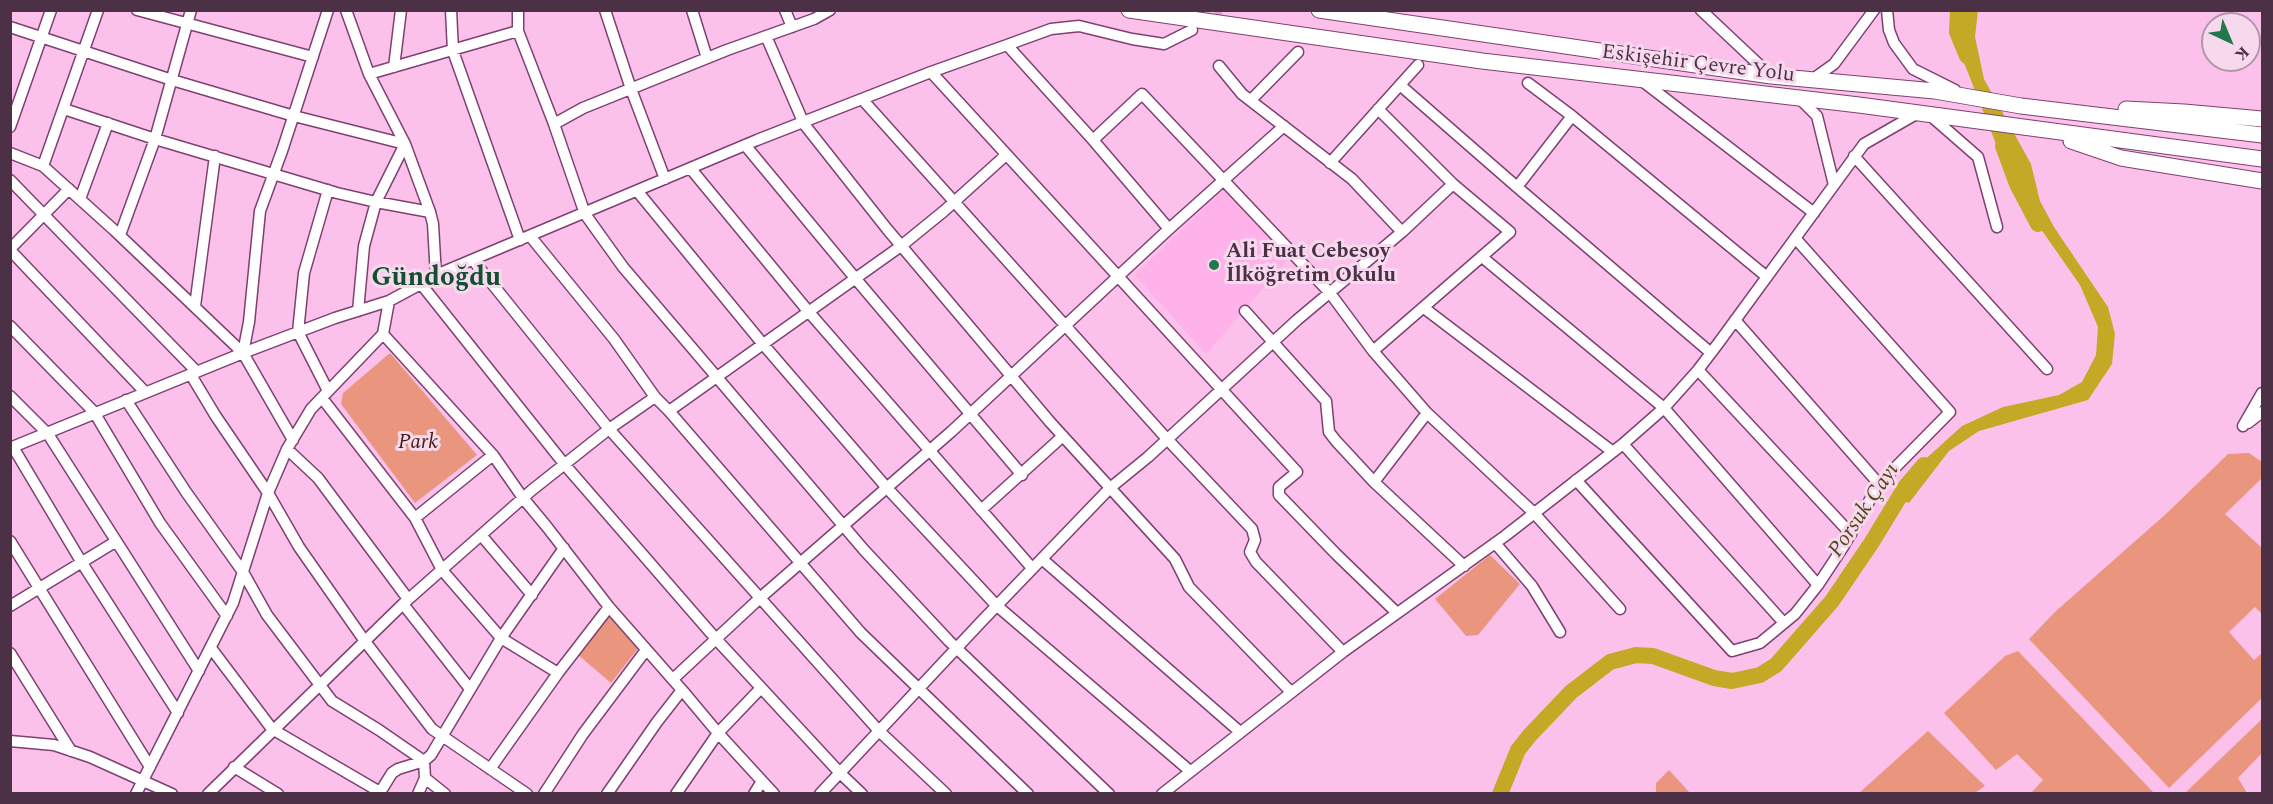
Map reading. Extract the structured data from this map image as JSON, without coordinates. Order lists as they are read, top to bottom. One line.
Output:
{"streets":{"highway":["Eskişehir Çevre Yolu"]},"districts":["Gündoğdu"],"water":["Porsuk Çayı"],"parks":["Park"],"places":["Ali Fuat Cebesoy İlköğretim Okulu"],"north":"bottom right"}
